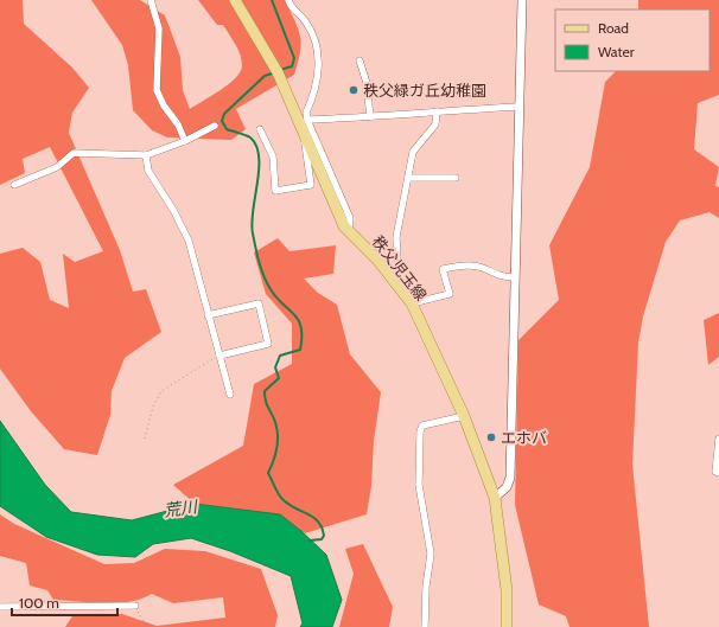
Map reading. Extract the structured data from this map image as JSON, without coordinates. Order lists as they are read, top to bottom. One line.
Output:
{"streets":{"main road":["秩父児玉線"]},"water":["荒川"],"places":["秩父緑ガ丘幼稚園","エホバ"],"legend":["Road","Water"],"scale_bar":"100 m"}
